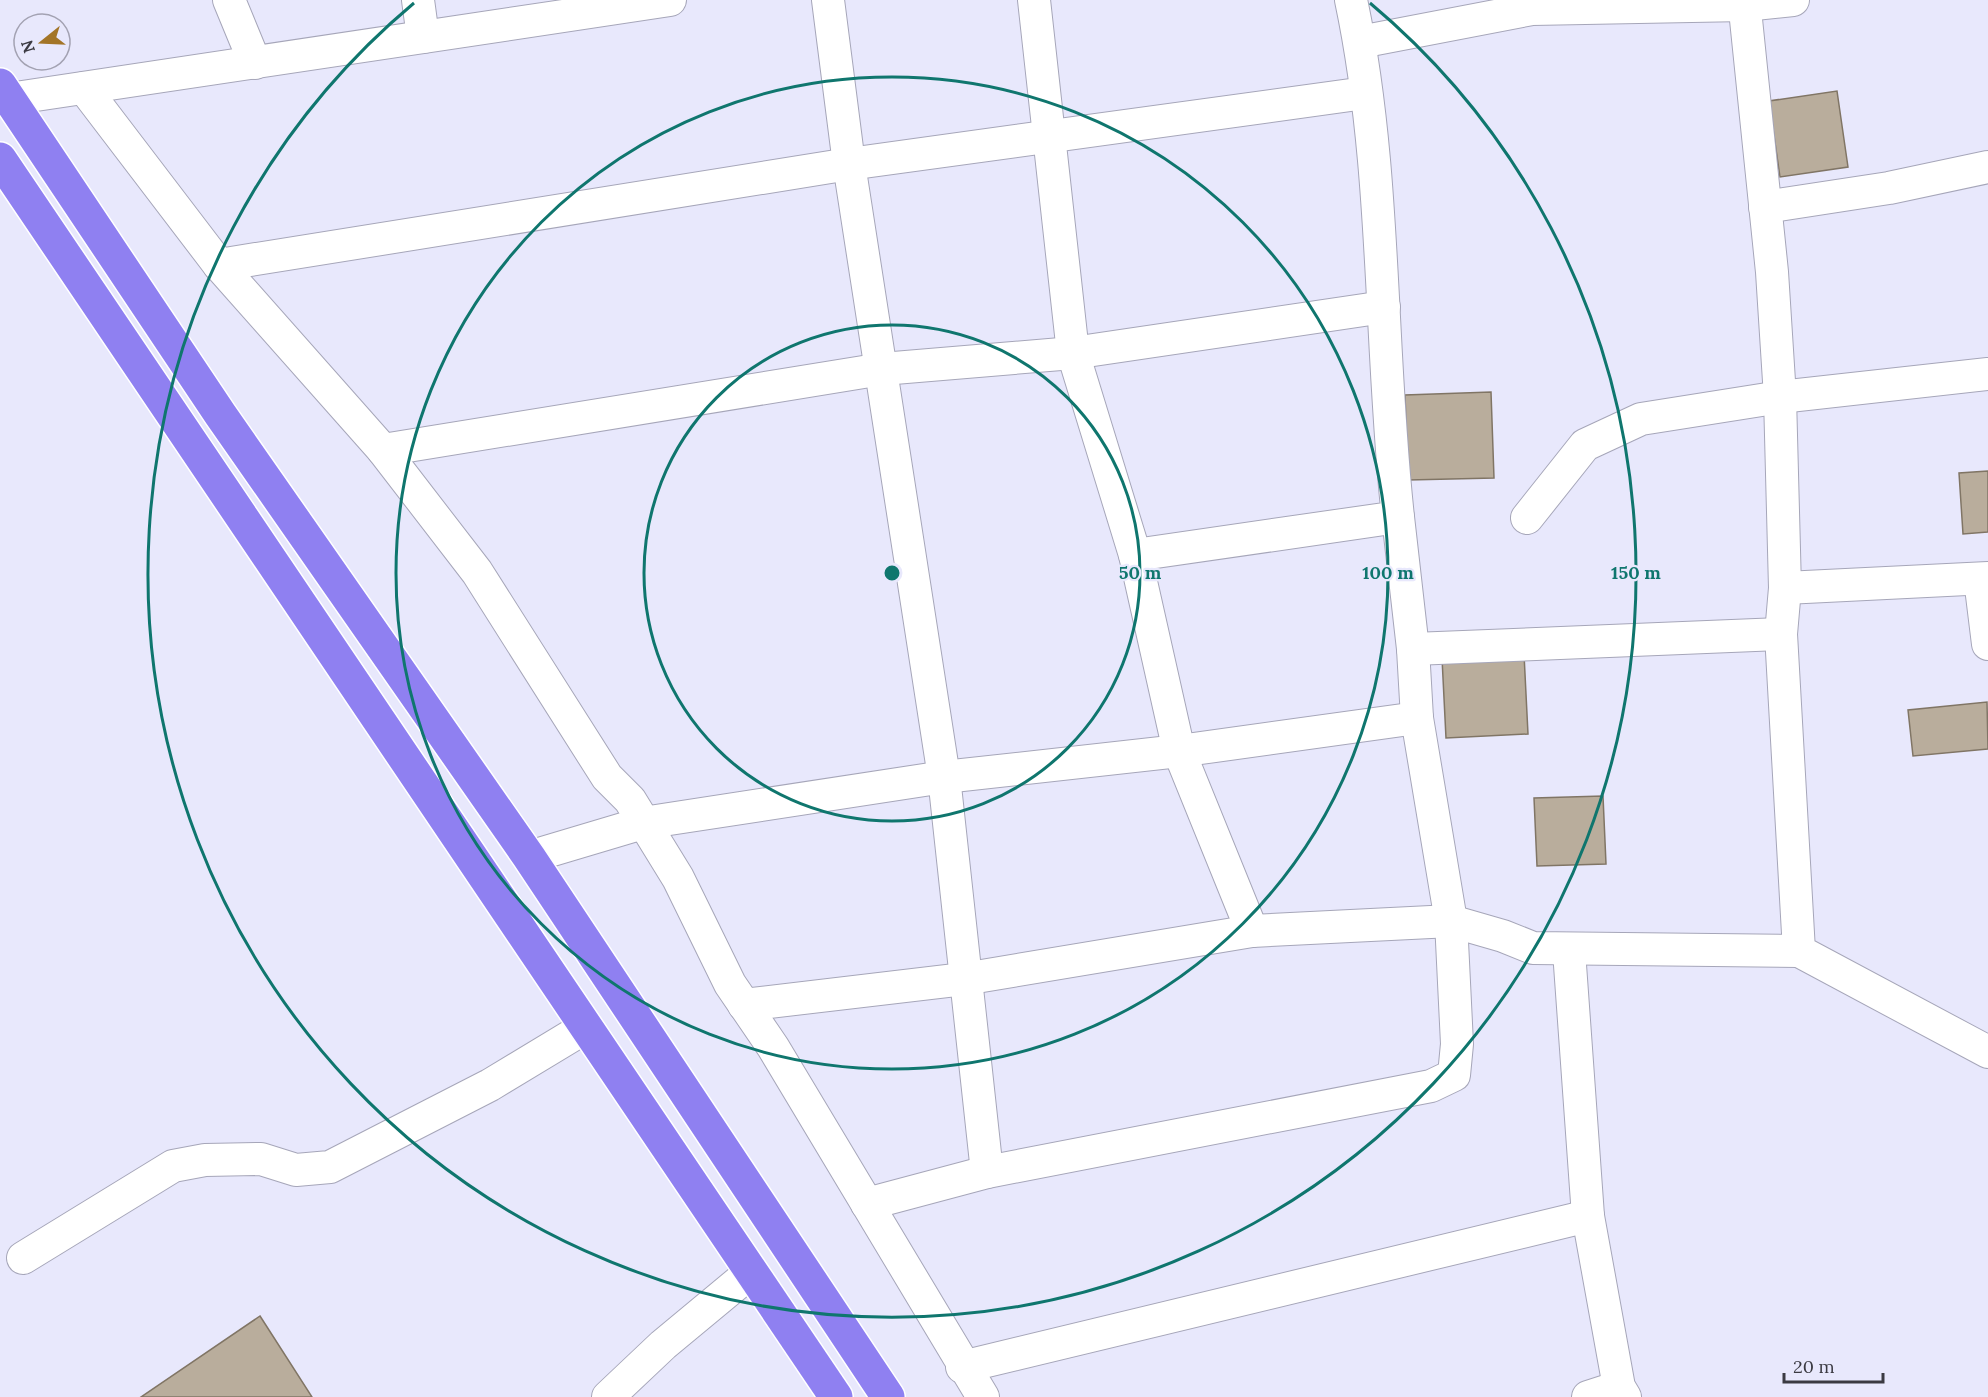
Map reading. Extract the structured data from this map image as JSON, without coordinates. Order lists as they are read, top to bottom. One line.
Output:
{"scale_bar":"20 m","north":"left","rings":["50 m","100 m","150 m"]}
